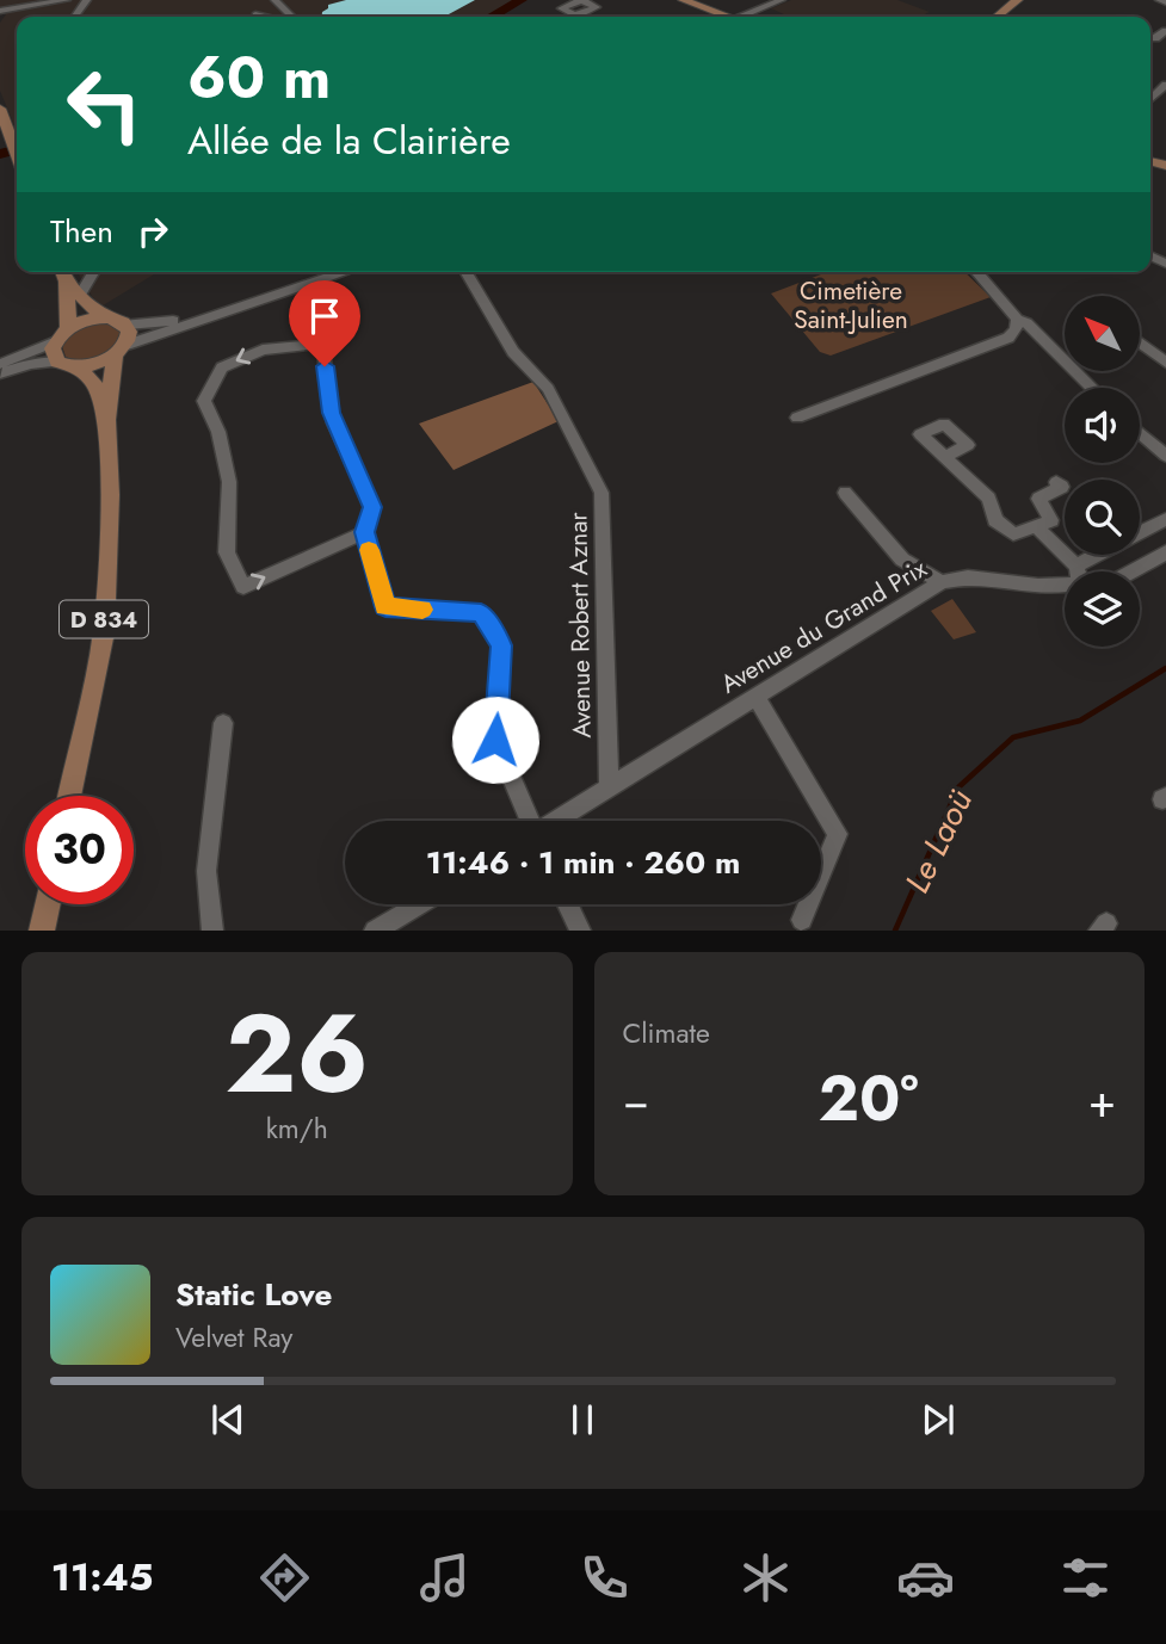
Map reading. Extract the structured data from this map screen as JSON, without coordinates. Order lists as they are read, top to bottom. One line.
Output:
{"streets":{"main road":["D 834"],"street":["Avenue Robert Aznar","Avenue du Grand Prix"]},"crossings":[["Avenue Robert Aznar","Avenue du Grand Prix"]],"water":["Le Laoü"],"parks":["Cimetière Saint-Julien"],"north":"top left","page":{"turn":["60 m","Allée de la Clairière"],"then":"Then","limit":"30","trip":"11:46 · 1 min · 260 m","tile":[["26","km/h"],"Climate"],"heat":["−","20°","+"],"song":["Static Love","Velvet Ray"],"tabs":"11:45"}}
